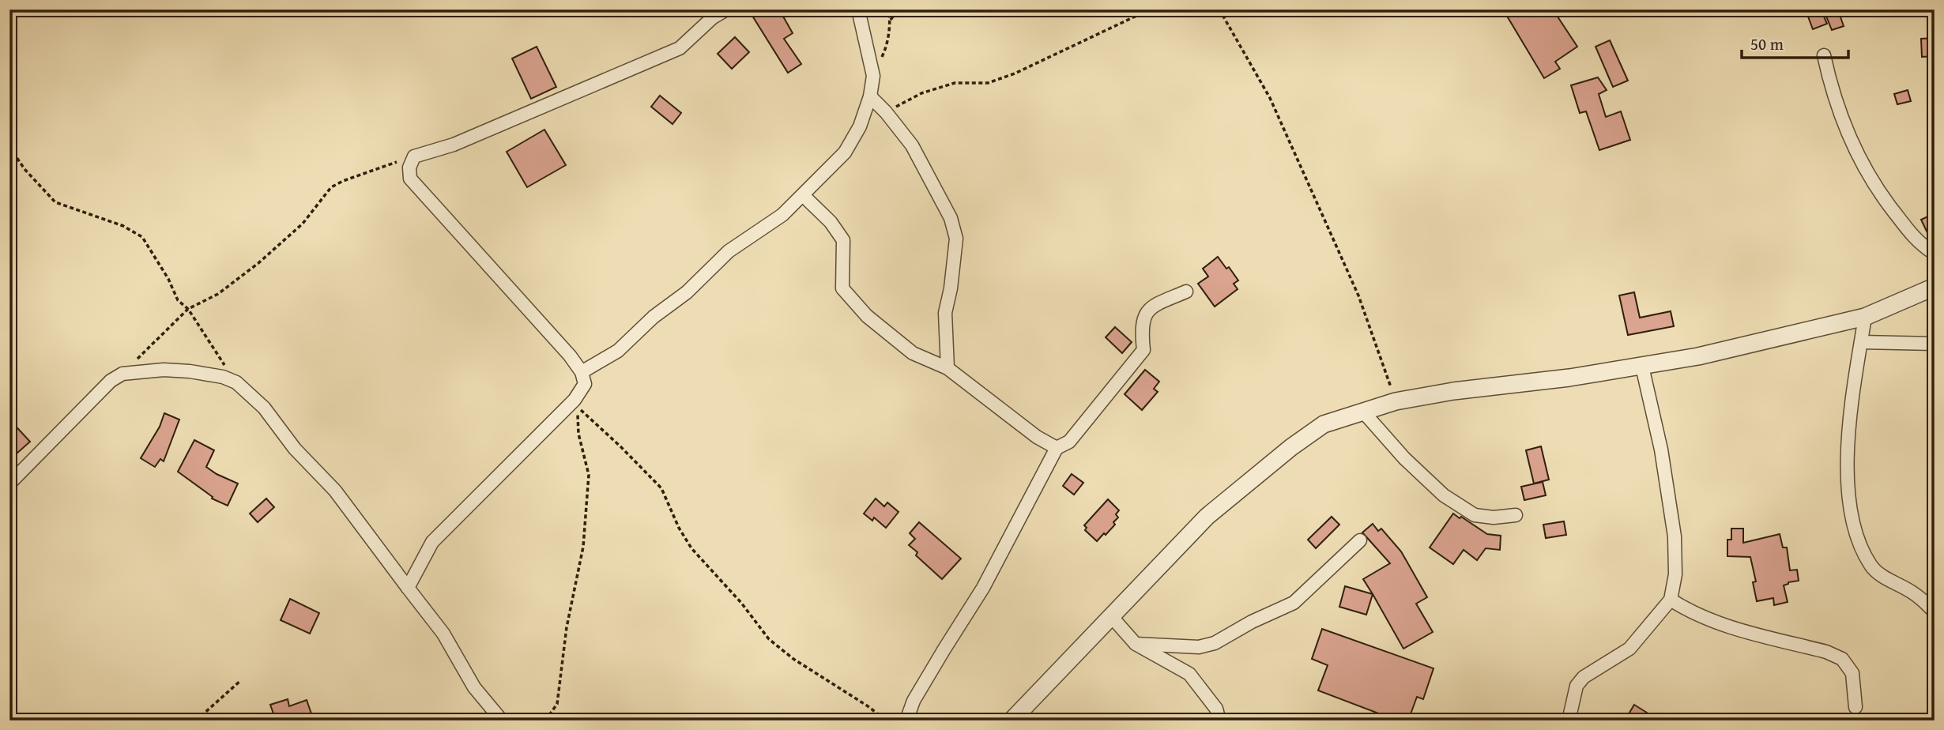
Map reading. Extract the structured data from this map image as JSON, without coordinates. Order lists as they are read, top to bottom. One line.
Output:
{"scale_bar":"50 m"}
